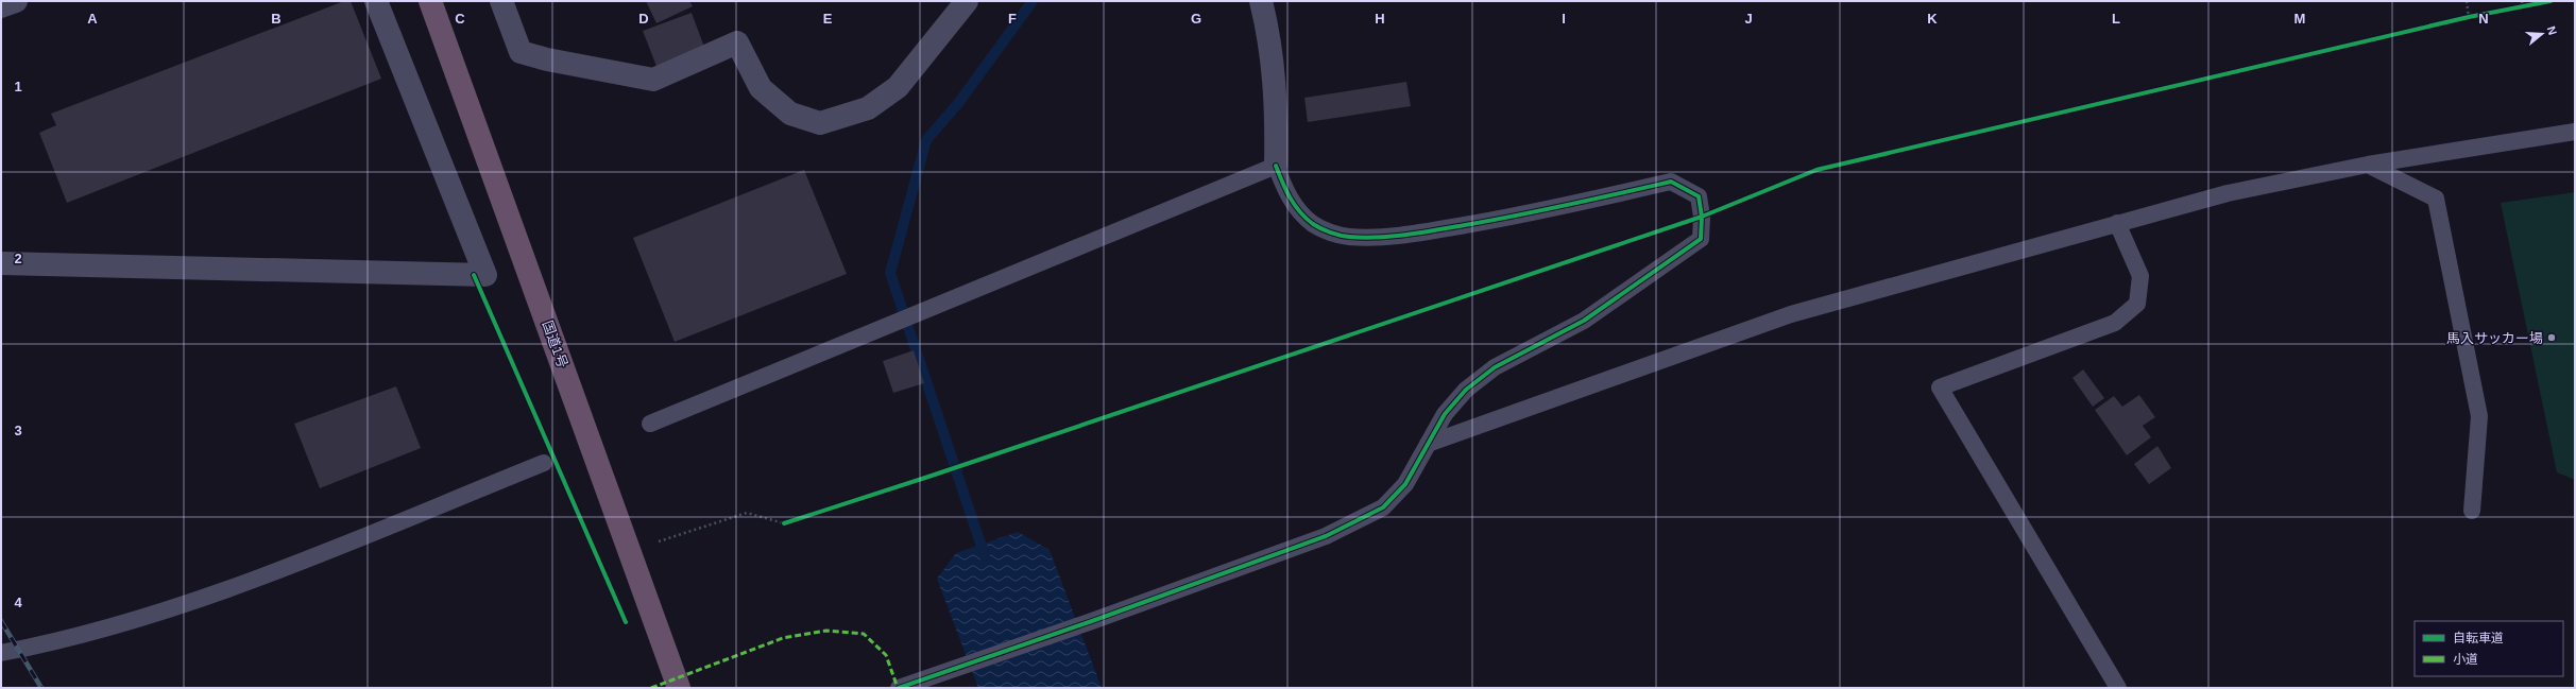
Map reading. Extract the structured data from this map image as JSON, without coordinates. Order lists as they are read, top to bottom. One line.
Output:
{"streets":{"highway":["国道1号"]},"places":["馬入サッカー場"],"legend":["自転車道","小道"],"north":"right","grid":{"columns":["A","B","C","D","E","F","G","H","I","J","K","L","M","N"],"rows":["1","2","3","4"]}}
